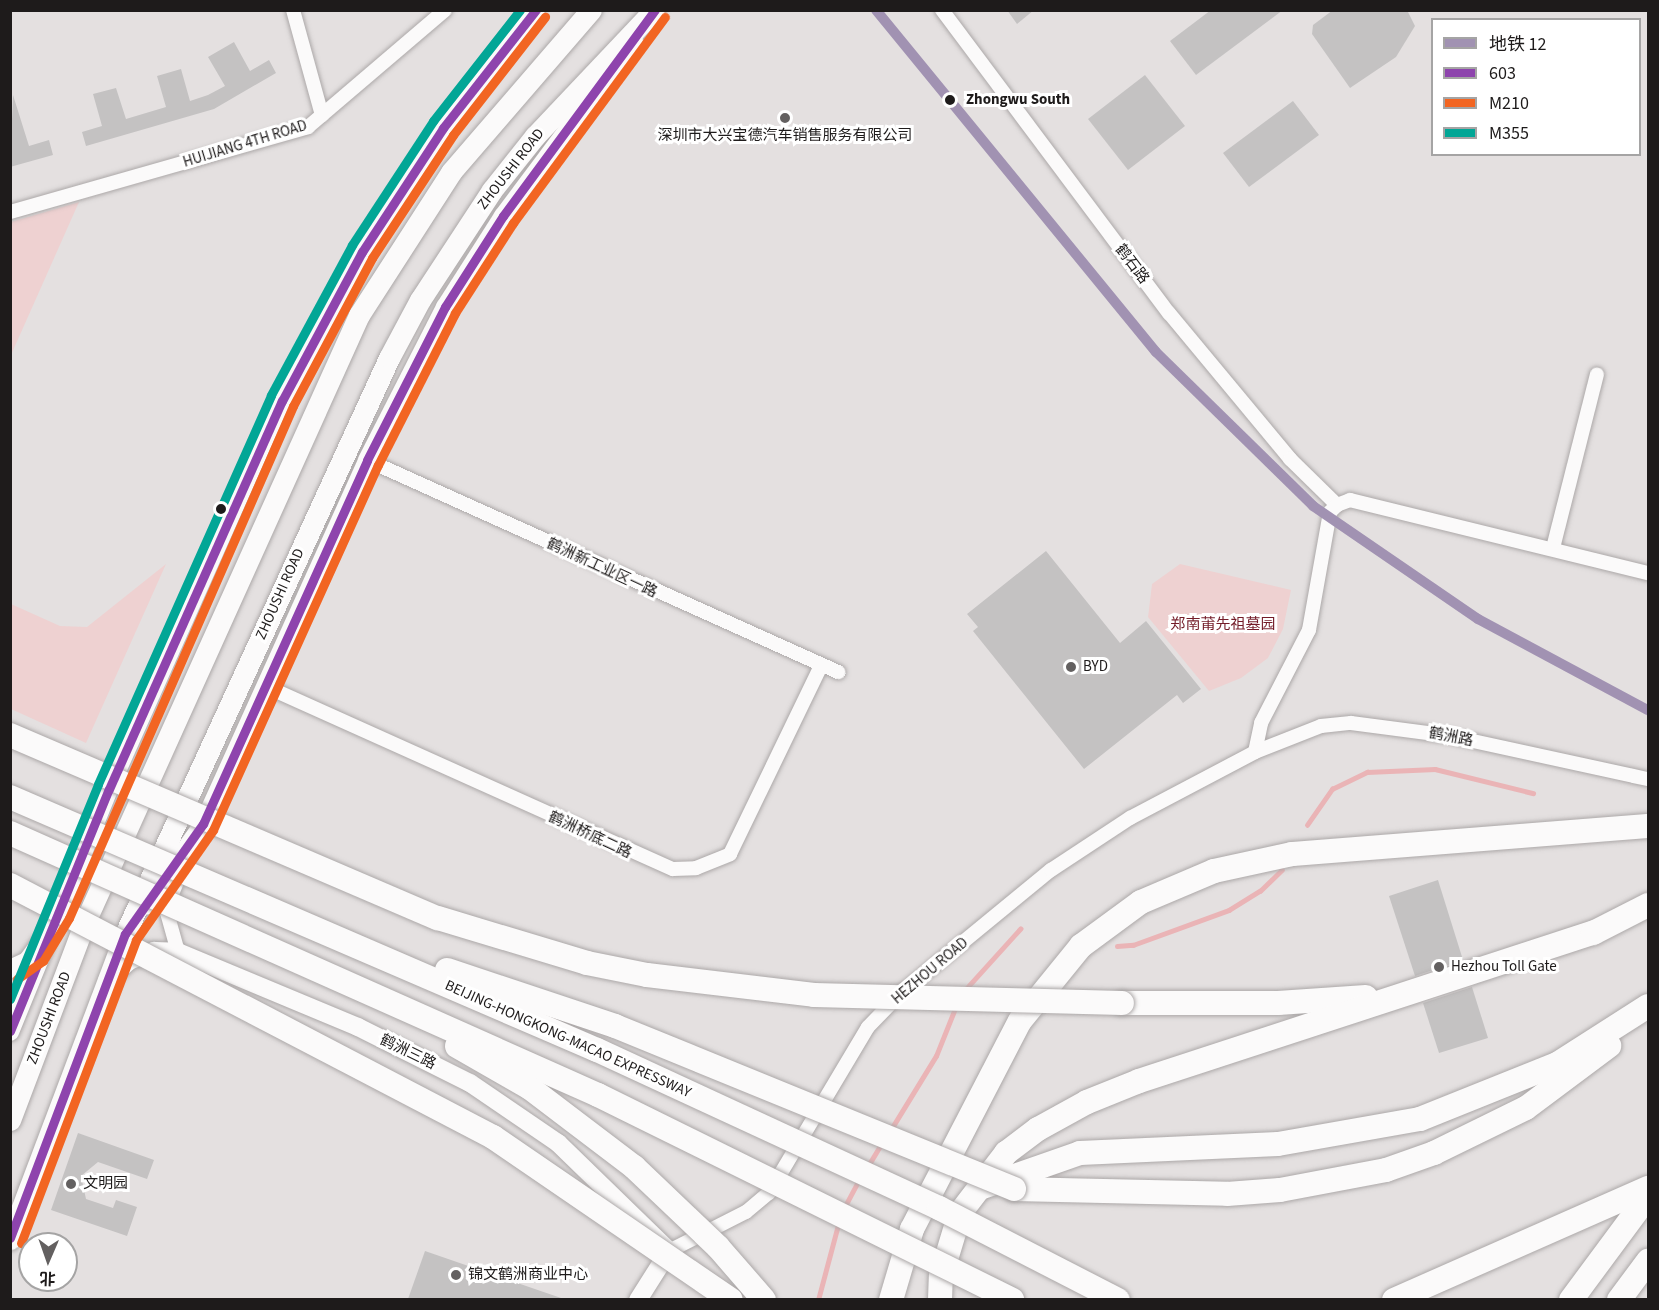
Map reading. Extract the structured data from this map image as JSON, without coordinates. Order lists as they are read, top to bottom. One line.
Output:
{"streets":{"highway":["BEIJING-HONGKONG-MACAO EXPRESSWAY"],"main road":["ZHOUSHI ROAD","鹤洲三路"],"street":["HUIJIANG 4TH ROAD","鹤石路","鹤洲新工业区一路","鹤洲路","鹤洲桥底二路","HEZHOU ROAD"]},"crossings":[["ZHOUSHI ROAD","鹤洲三路"],["鹤洲新工业区一路","鹤洲桥底二路"],["鹤洲路","HEZHOU ROAD"],["HEZHOU ROAD","鹤洲三路"]],"parks":["郑南莆先祖墓园"],"places":["Zhongwu South","深圳市大兴宝德汽车销售服务有限公司","BYD","Hezhou Toll Gate","文明园","锦文鹤洲商业中心"],"lines":["metro line 12","transit line 603","transit line M355","transit line M210"],"legend":["地铁 12","603","M210","M355"],"north":"bottom"}
